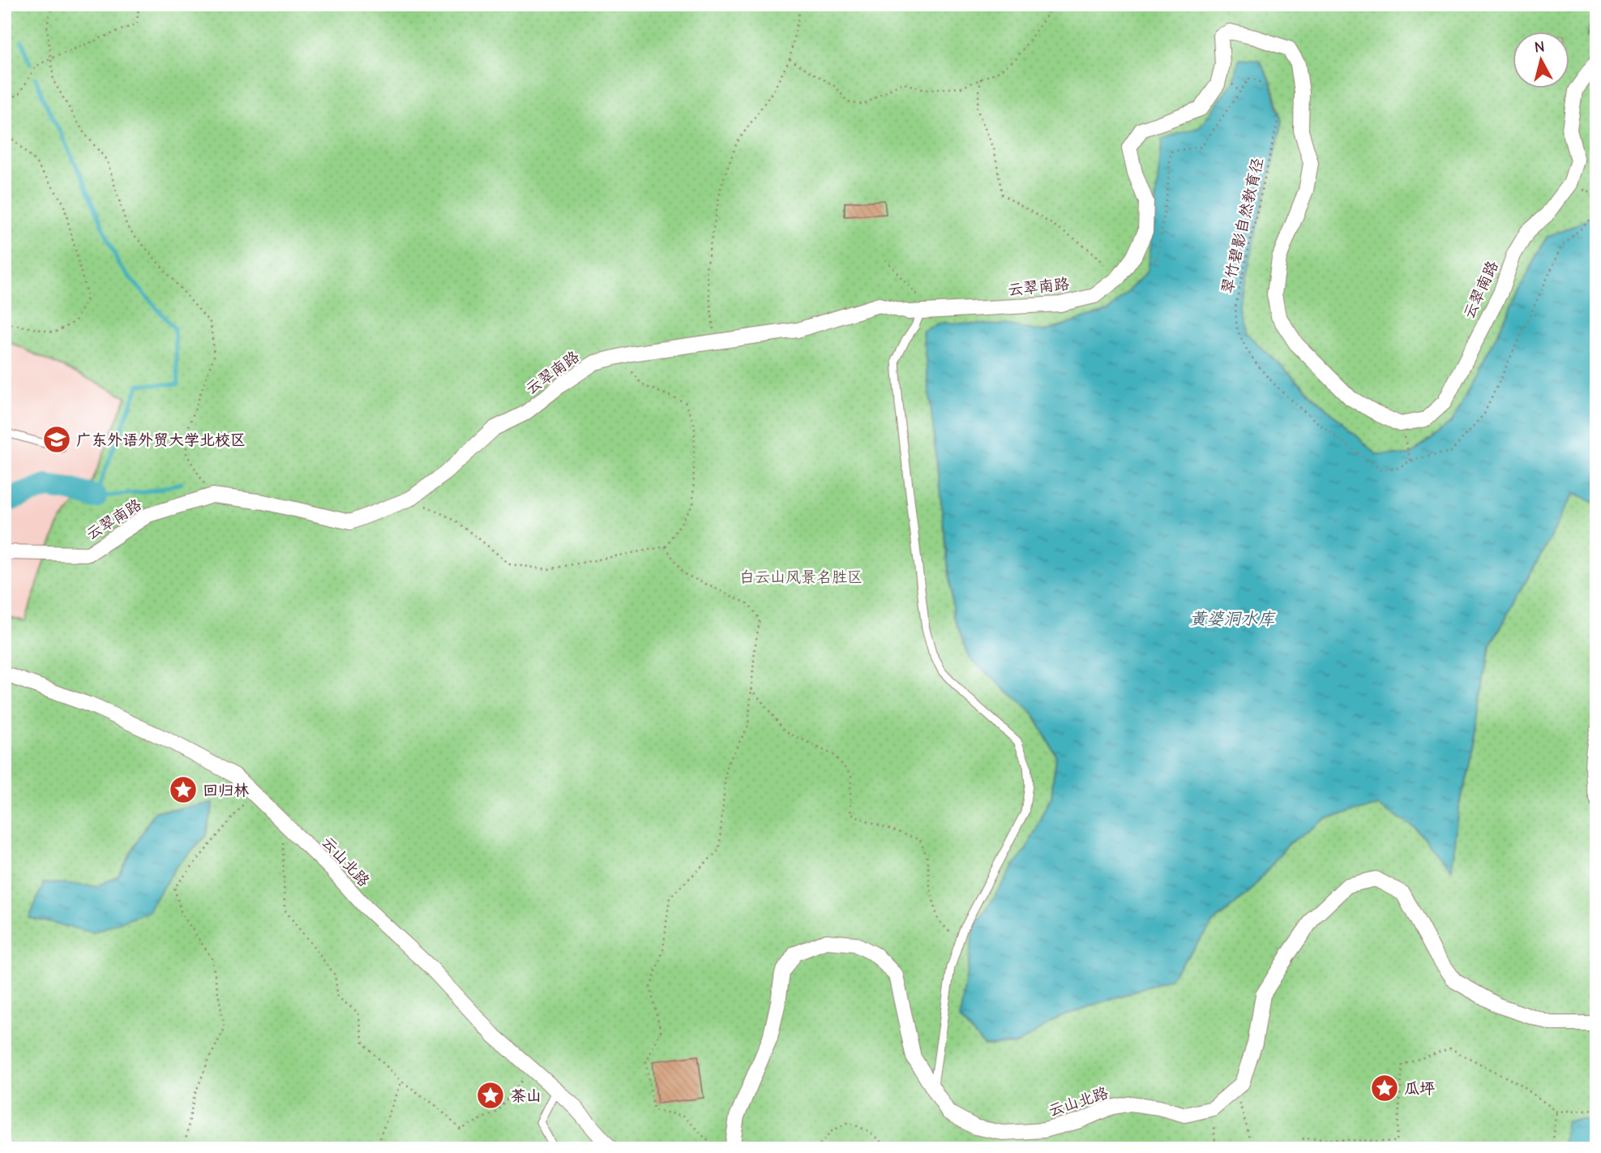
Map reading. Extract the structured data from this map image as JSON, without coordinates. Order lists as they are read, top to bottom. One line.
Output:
{"streets":{"street":["云翠南路","云山北路"],"path":["翠竹碧影自然教育径"]},"water":["黄婆洞水库"],"parks":["白云山风景名胜区"],"places":{"school or university":["广东外语外贸大学北校区"],"place":["回归林","瓜坪","茶山"]},"north":"top"}
